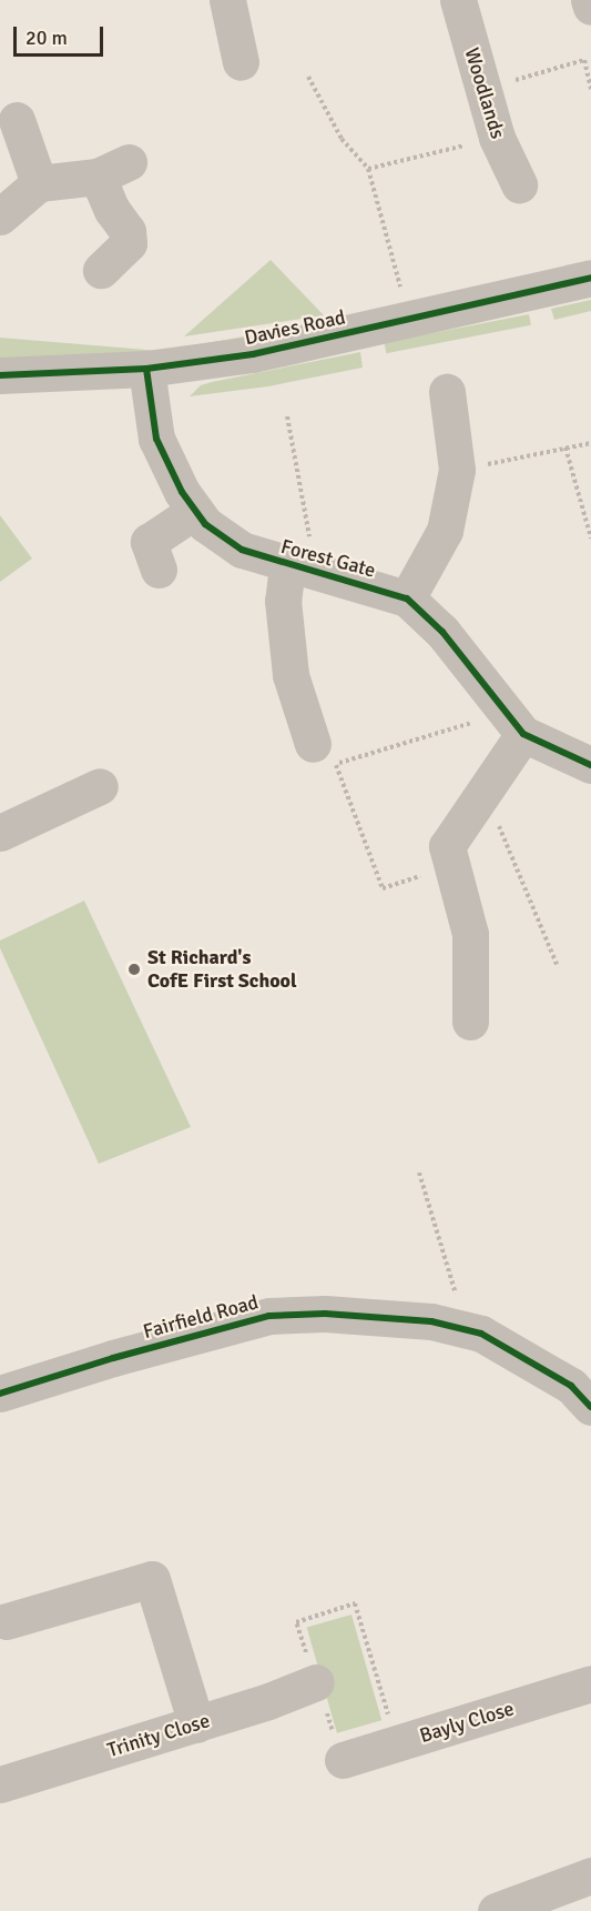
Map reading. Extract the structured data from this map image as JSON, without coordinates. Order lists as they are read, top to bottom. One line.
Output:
{"streets":{"street":["Woodlands","Davies Road","Forest Gate","Fairfield Road","Bayly Close","Trinity Close"]},"crossings":[["Davies Road","Forest Gate"]],"places":["St Richard's CofE First School"],"scale_bar":"20 m"}
